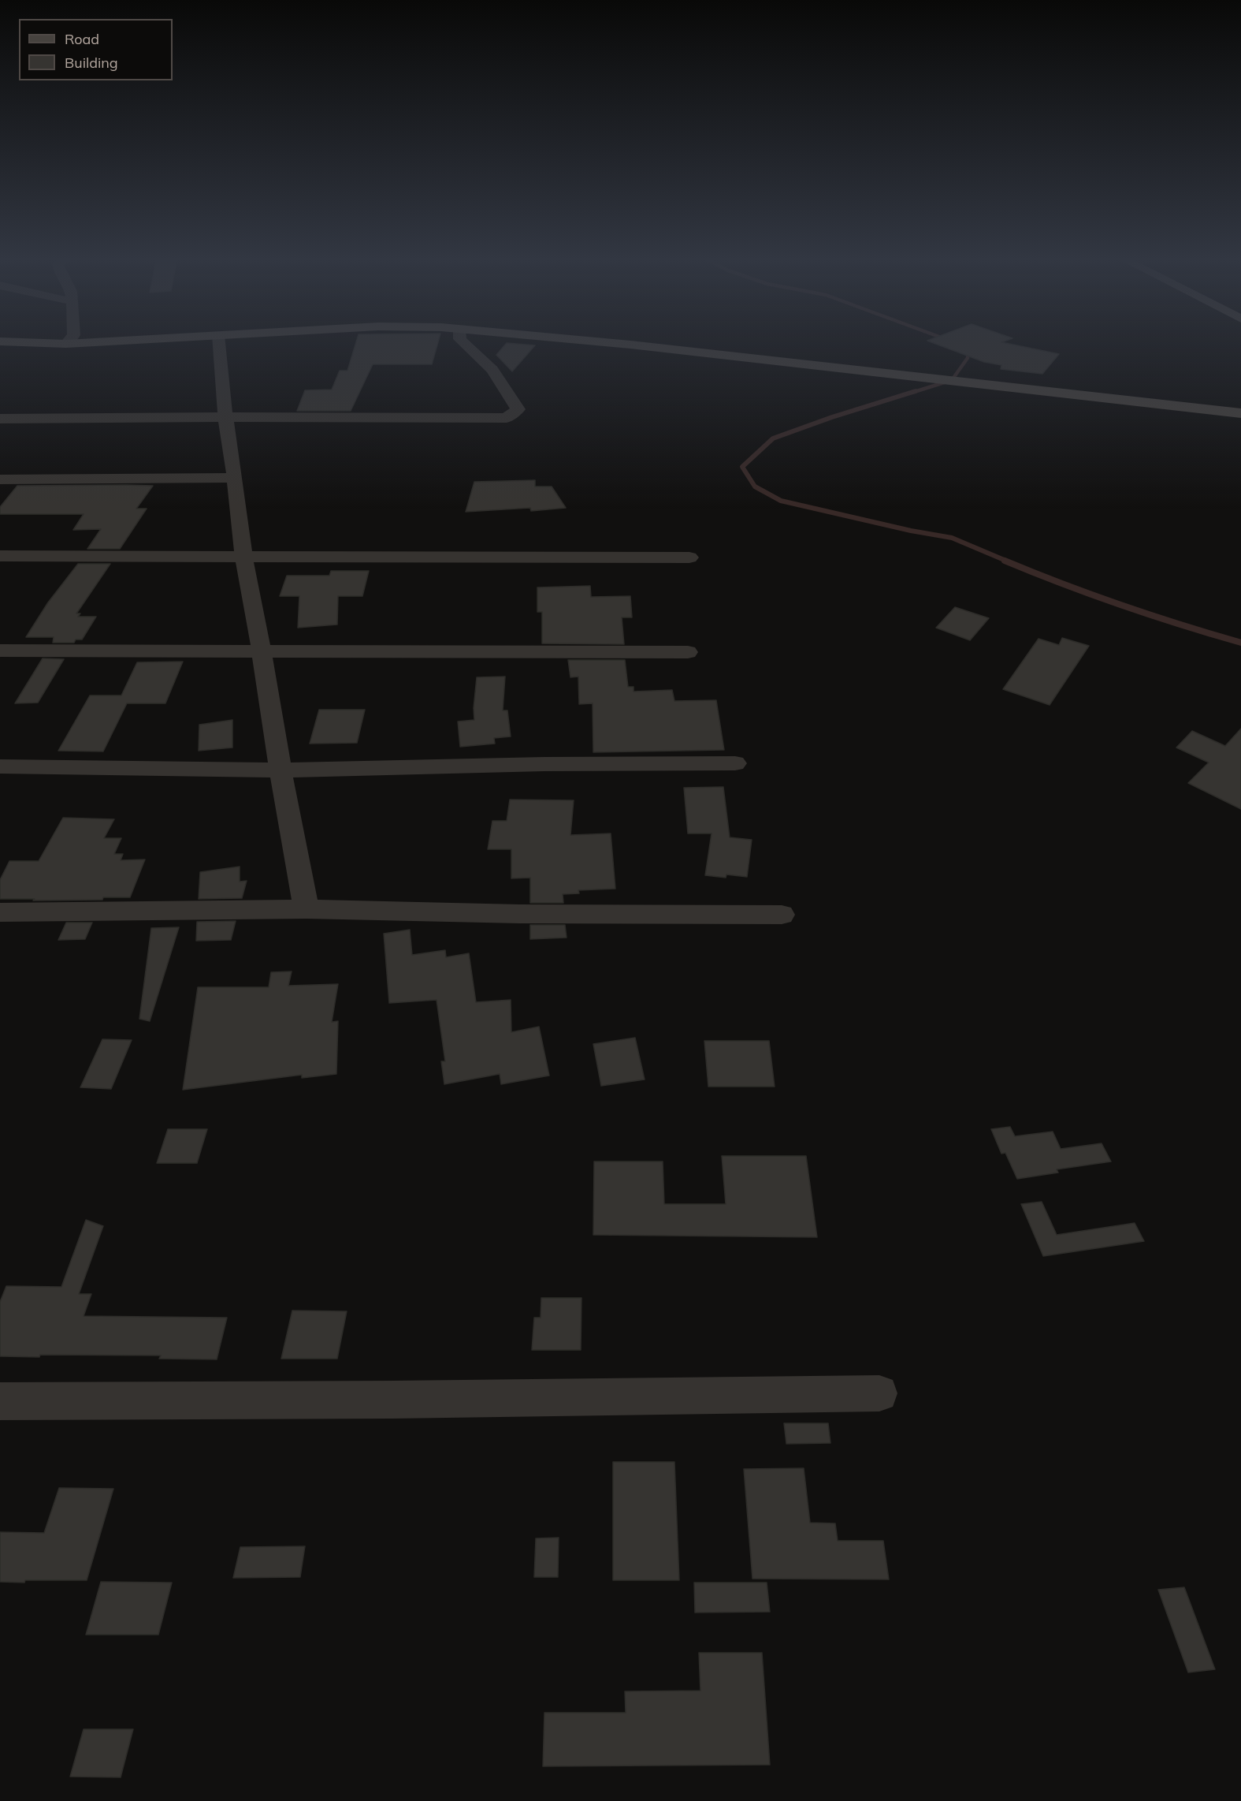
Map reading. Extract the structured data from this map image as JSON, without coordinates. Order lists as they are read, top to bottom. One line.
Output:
{"legend":["Road","Building"]}
